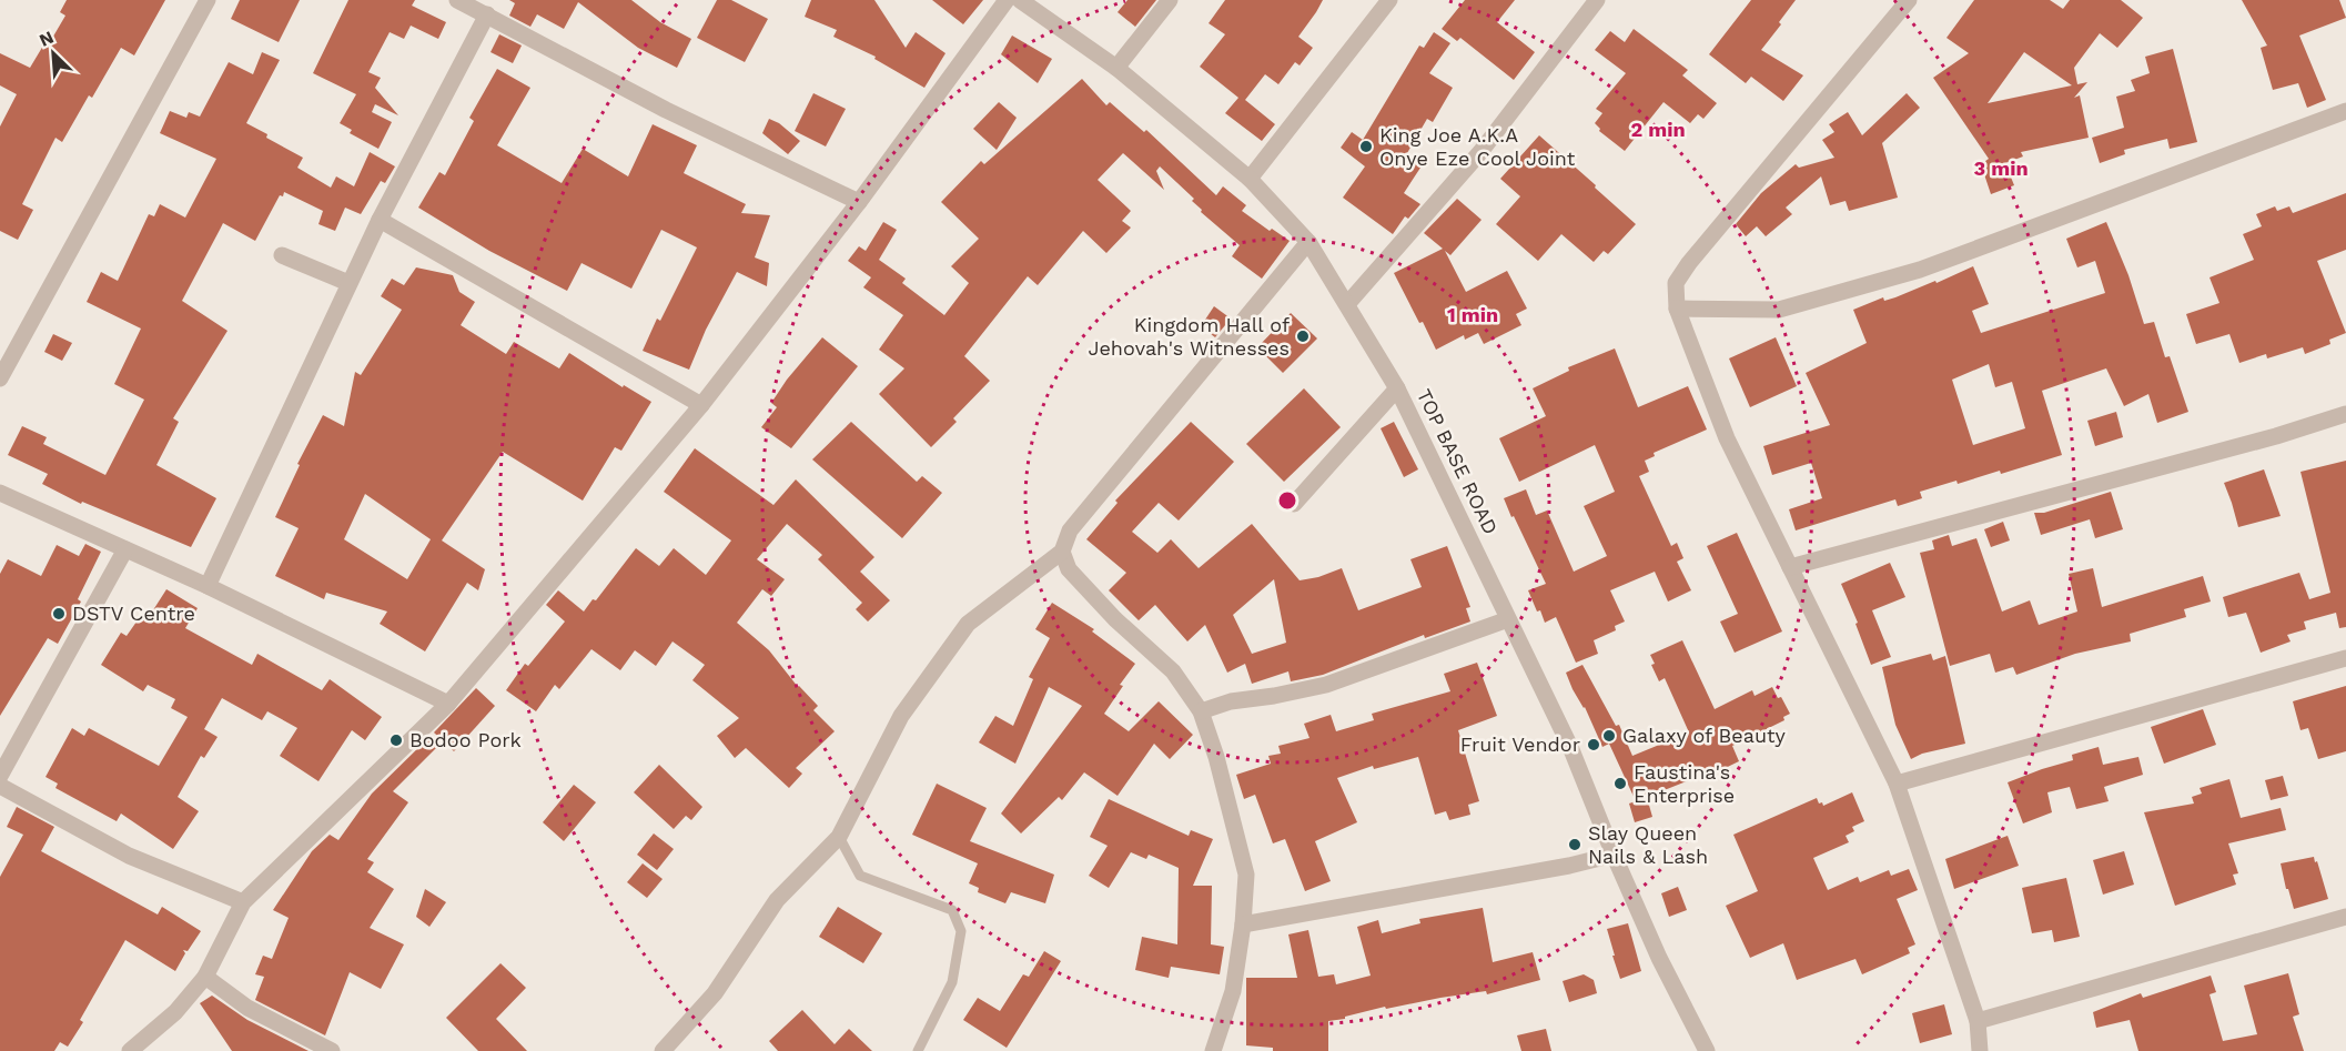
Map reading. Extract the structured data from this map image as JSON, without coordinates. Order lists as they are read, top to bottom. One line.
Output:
{"streets":{"street":["TOP BASE ROAD"]},"places":["King Joe A.K.A Onye Eze Cool Joint","Kingdom Hall of Jehovah's Witnesses","DSTV Centre","Galaxy of Beauty","Bodoo Pork","Fruit Vendor","Faustina's Enterprise","Slay Queen Nails & Lash"],"north":"top left","rings":["2 min","3 min","1 min"]}
